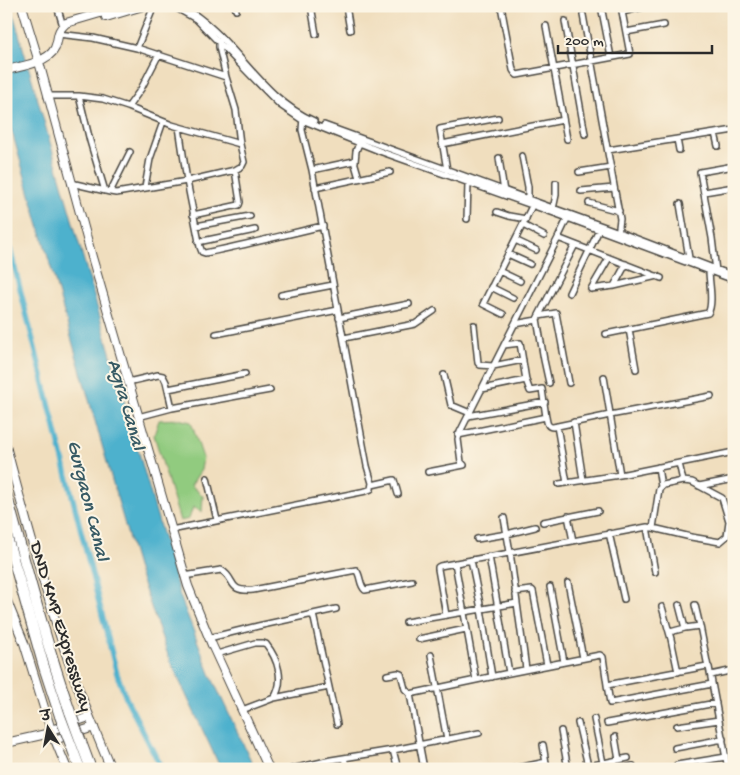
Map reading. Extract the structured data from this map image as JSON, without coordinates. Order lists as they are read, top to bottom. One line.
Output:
{"streets":{"highway":["DND KMP Expressway"]},"water":["Agra Canal","Gurgaon Canal"],"scale_bar":"200 m","north":"top"}
